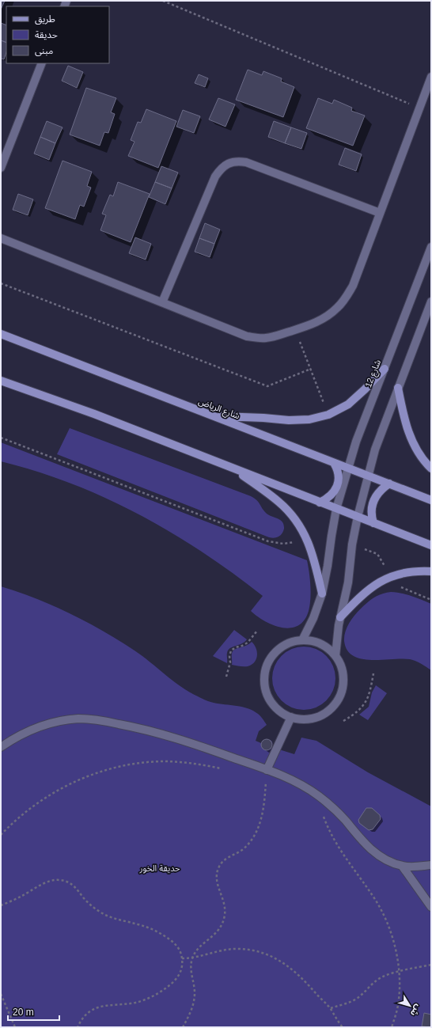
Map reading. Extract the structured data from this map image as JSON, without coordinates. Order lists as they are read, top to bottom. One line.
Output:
{"streets":{"main road":["شارع الرياض"],"street":["شارع 12"]},"crossings":[["شارع 12","شارع الرياض"]],"parks":["حديقة الخور"],"legend":["طريق","حديقة","مبنى"],"scale_bar":"20 m","north":"bottom right"}
